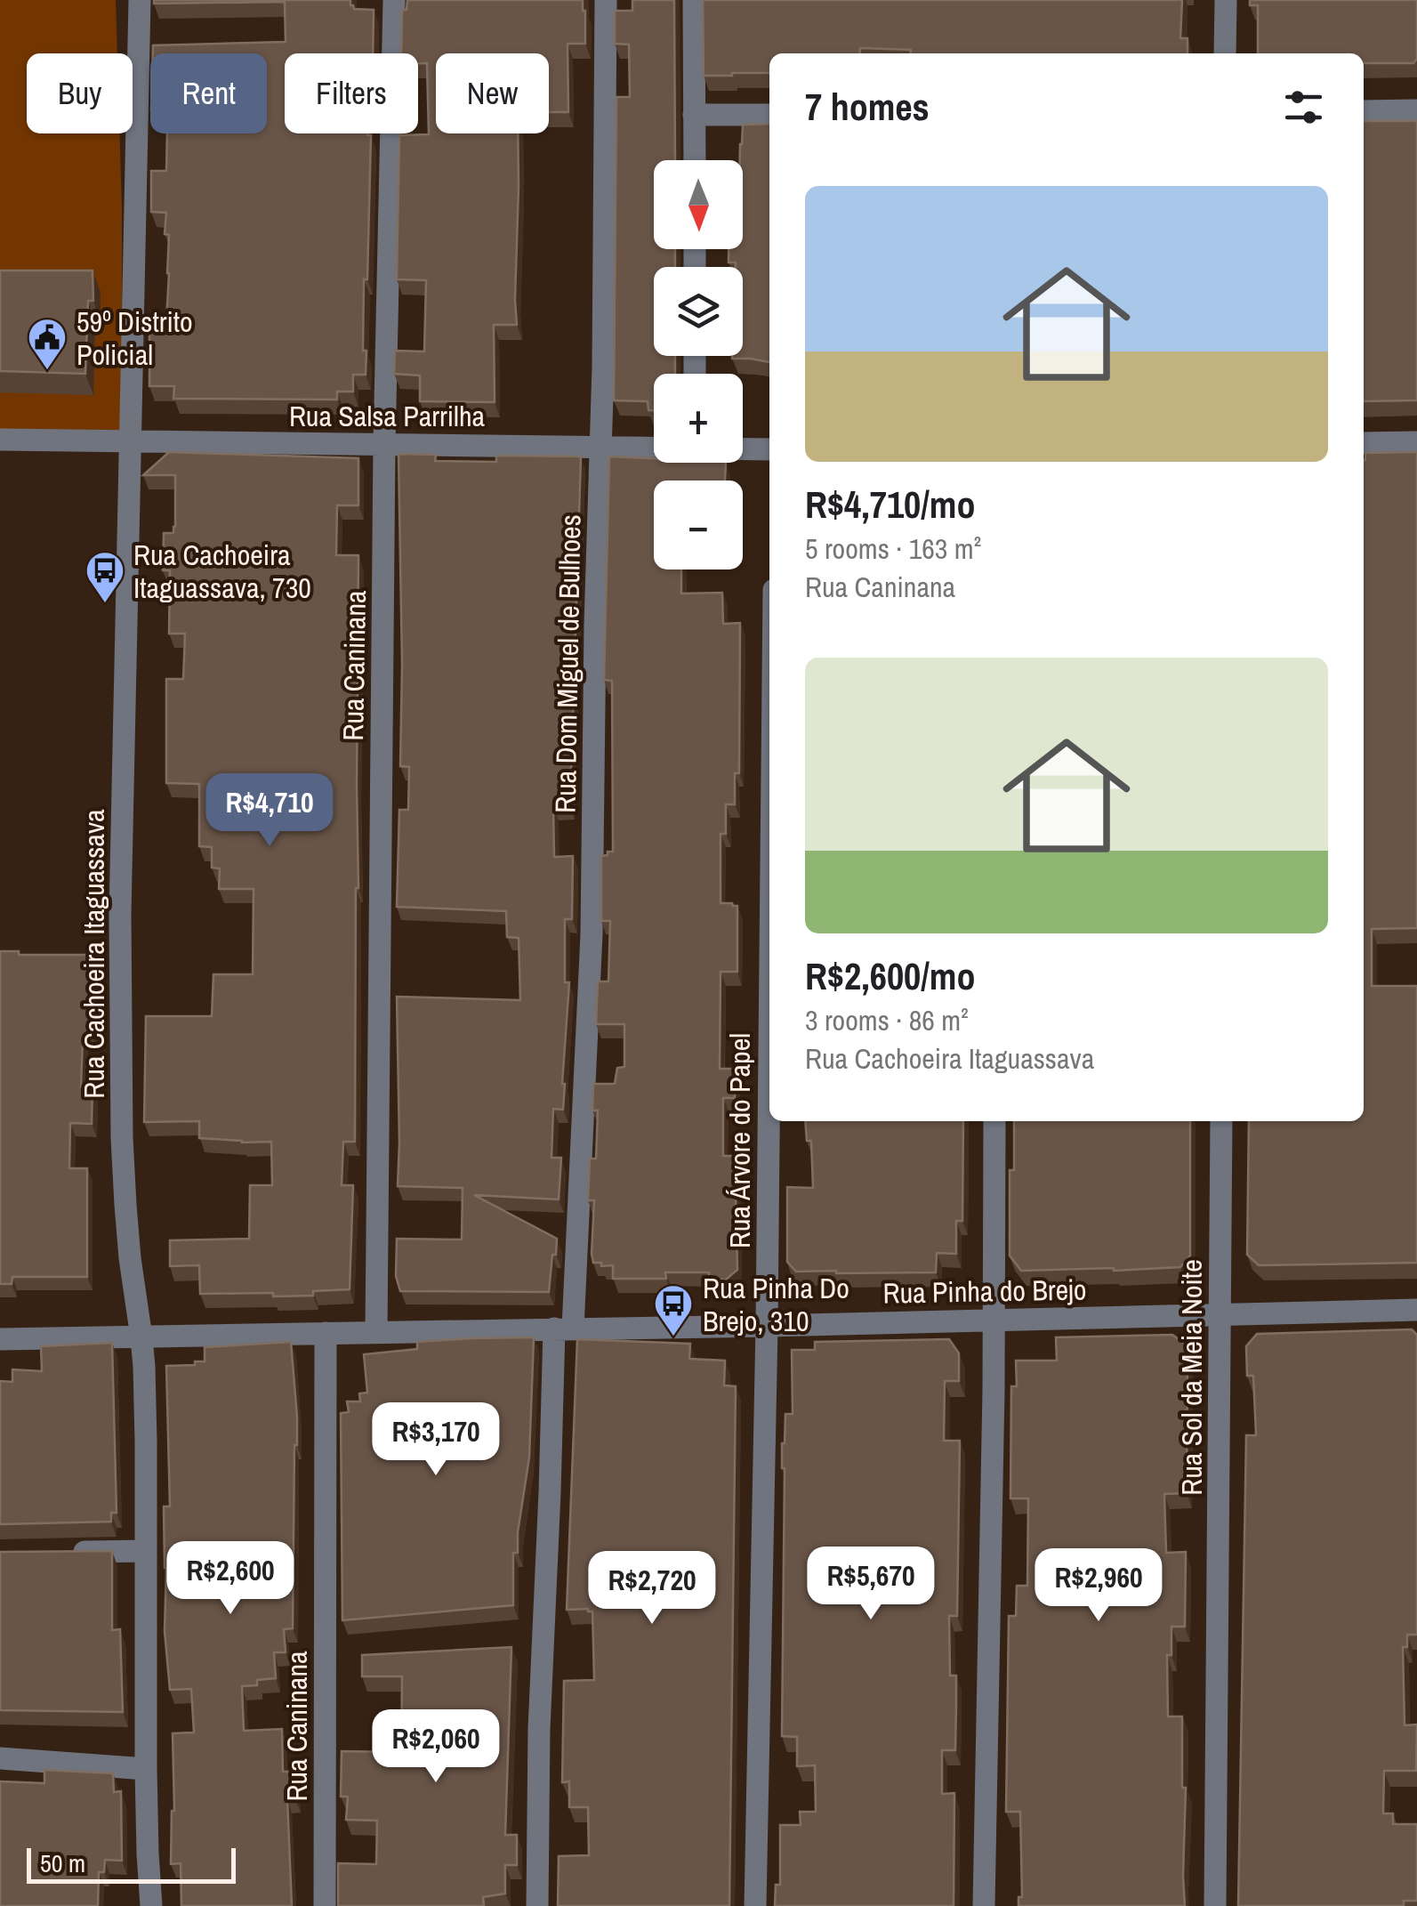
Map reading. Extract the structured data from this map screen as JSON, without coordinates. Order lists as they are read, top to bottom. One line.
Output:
{"streets":{"street":["Rua Salsa Parrilha","Rua Dom Miguel de Bulhoes","Rua Caninana","Rua Cachoeira Itaguassava","Rua Árvore do Papel","Rua Pinha do Brejo","Rua Sol da Meia Noite"]},"crossings":[["Rua Salsa Parrilha","Rua Dom Miguel de Bulhoes"],["Rua Salsa Parrilha","Rua Caninana"],["Rua Salsa Parrilha","Rua Cachoeira Itaguassava"],["Rua Dom Miguel de Bulhoes","Rua Pinha do Brejo"],["Rua Caninana","Rua Pinha do Brejo"],["Rua Cachoeira Itaguassava","Rua Pinha do Brejo"],["Rua Árvore do Papel","Rua Pinha do Brejo"],["Rua Pinha do Brejo","Rua Sol da Meia Noite"]],"places":{"public building":["59º Distrito Policial"],"bus stop":["Rua Cachoeira Itaguassava, 730","Rua Pinha Do Brejo, 310"]},"scale_bar":"50 m","north":"bottom","page":{"chip":["Buy","Rent","Filters","New"],"heading":"7 homes","map_buttons":["+","−"],"list":[{"name":"R$4,710/mo","note":"5 rooms · 163 m² · Rua Caninana"},{"name":"R$2,600/mo","note":"3 rooms · 86 m² · Rua Cachoeira Itaguassava"}],"price":["R$4,710","R$3,170","R$2,600","R$5,670","R$2,960","R$2,720","R$2,060"],"scale":"50 m"}}
